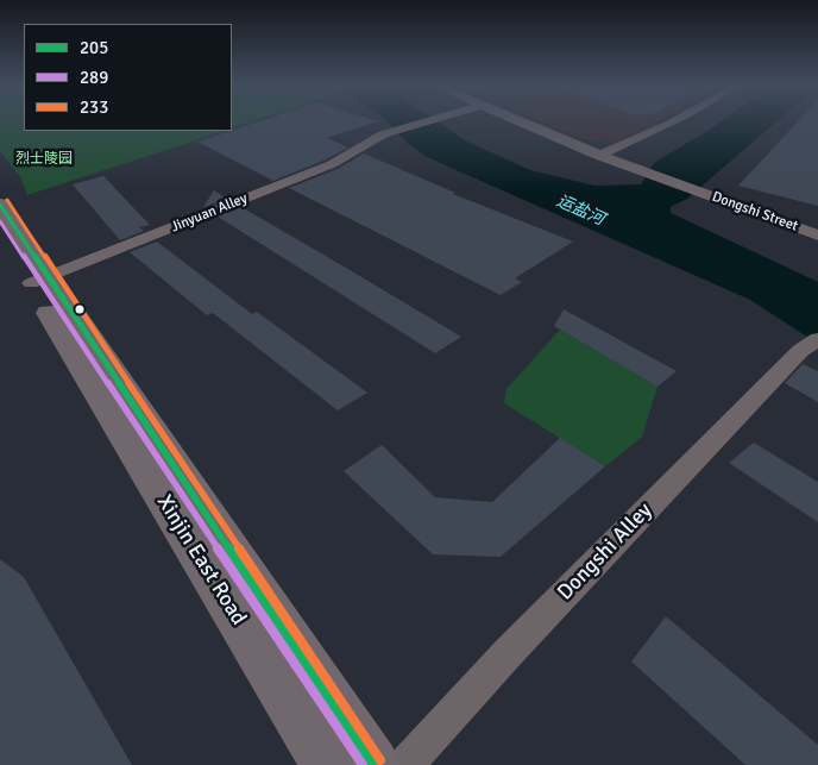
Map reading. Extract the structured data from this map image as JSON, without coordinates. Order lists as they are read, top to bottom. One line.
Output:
{"streets":{"main road":["Xinjin East Road"],"street":["Dongshi Street","Jinyuan Alley","Dongshi Alley"]},"crossings":[["Jinyuan Alley","Xinjin East Road"]],"water":["运盐河"],"parks":["烈士陵园"],"lines":["transit line 233","transit line 205","transit line 289"],"legend":["205","289","233"]}
